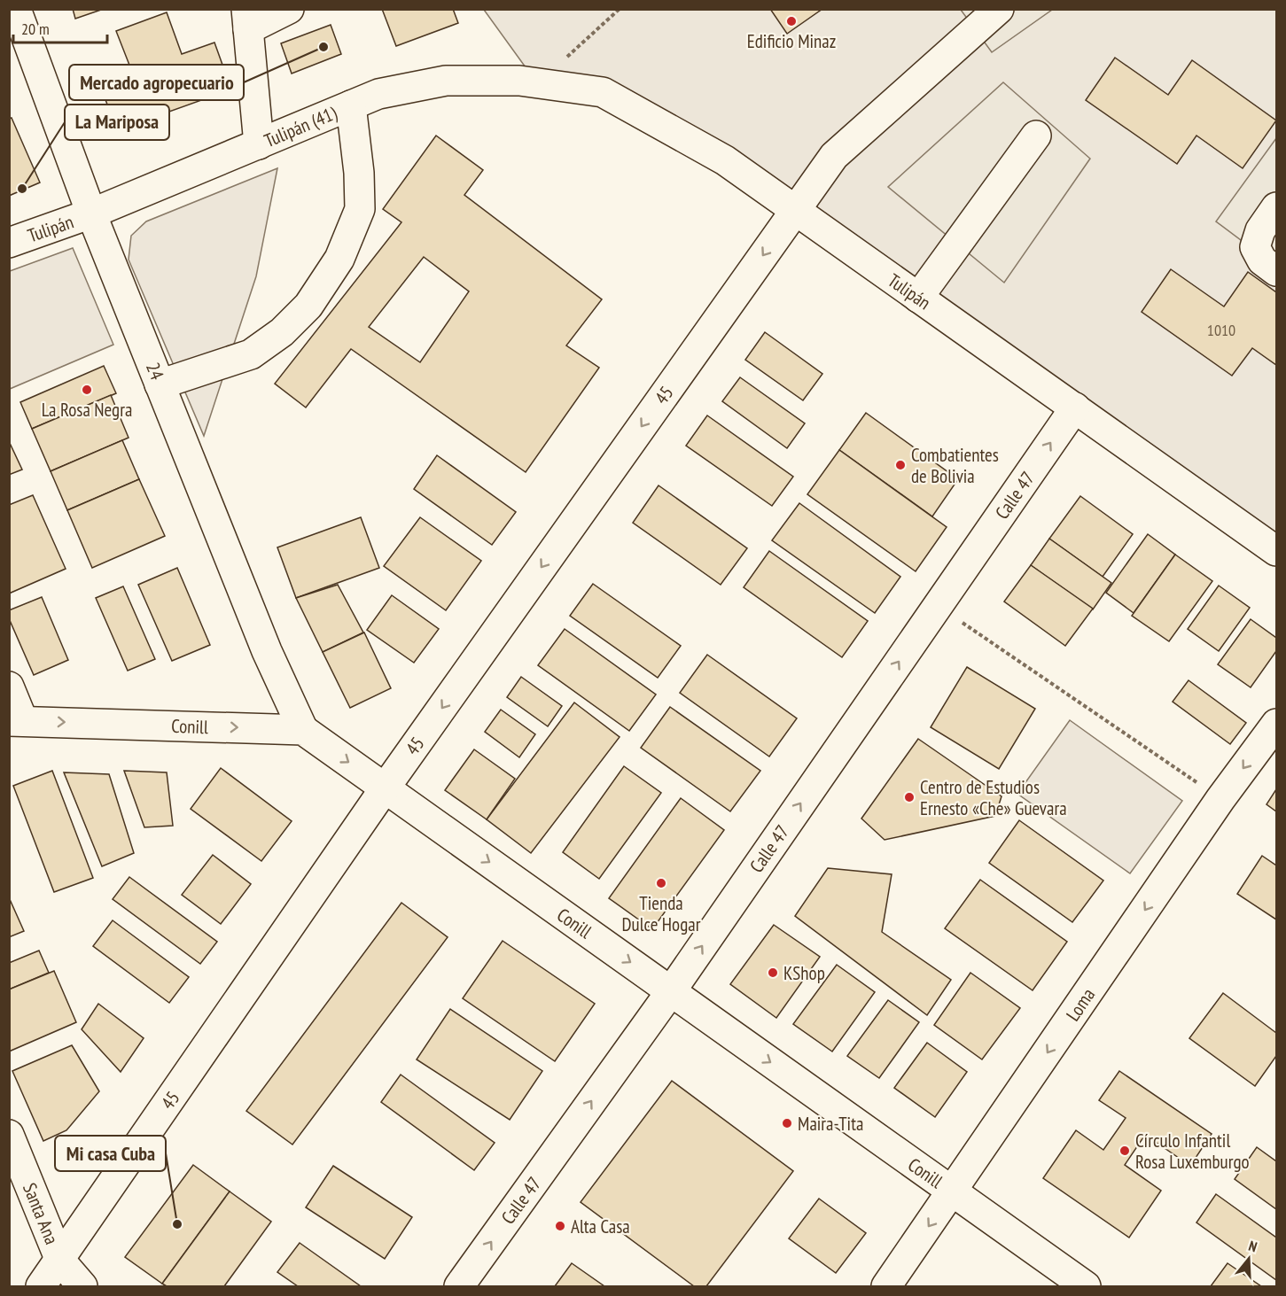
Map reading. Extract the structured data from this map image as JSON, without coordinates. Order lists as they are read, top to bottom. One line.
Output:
{"streets":{"street":["Tulipán (41)","Tulipán","24","45","Calle 47","Conill","Loma","Santa Ana"]},"crossings":[["Tulipán (41)","Tulipán"],["Tulipán (41)","24"],["Tulipán","24"],["Tulipán","45"],["Tulipán","Calle 47"],["24","Conill"],["45","Conill"],["45","Santa Ana"],["Calle 47","Conill"],["Conill","Loma"]],"one_way":["45","Calle 47","Conill","Loma"],"places":["Edificio Minaz","Mercado agropecuario","La Mariposa","La Rosa Negra","Combatientes de Bolivia","Centro de Estudios Ernesto «Che» Guevara","Tienda Dulce Hogar","KShop","Maira-Tita","Círculo Infantil Rosa Luxemburgo","Mi casa Cuba","Alta Casa"],"house_numbers":["1010"],"scale_bar":"20 m","north":"top"}
